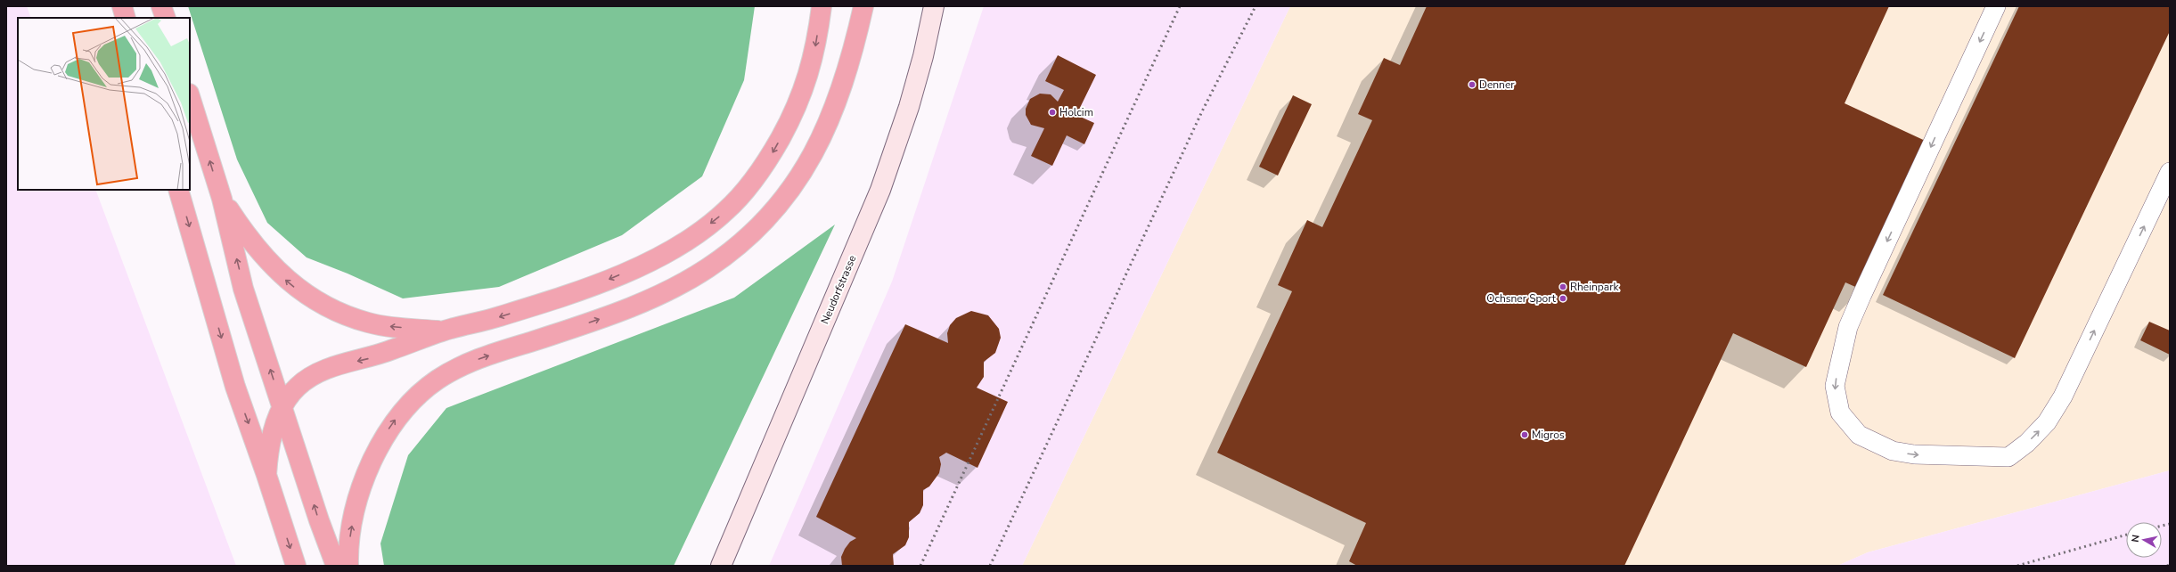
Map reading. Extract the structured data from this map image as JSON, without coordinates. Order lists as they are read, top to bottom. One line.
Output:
{"streets":{"main road":["Neudorfstrasse"]},"places":["Denner","Holcim","Rheinpark","Ochsner Sport","Migros"],"north":"left"}
